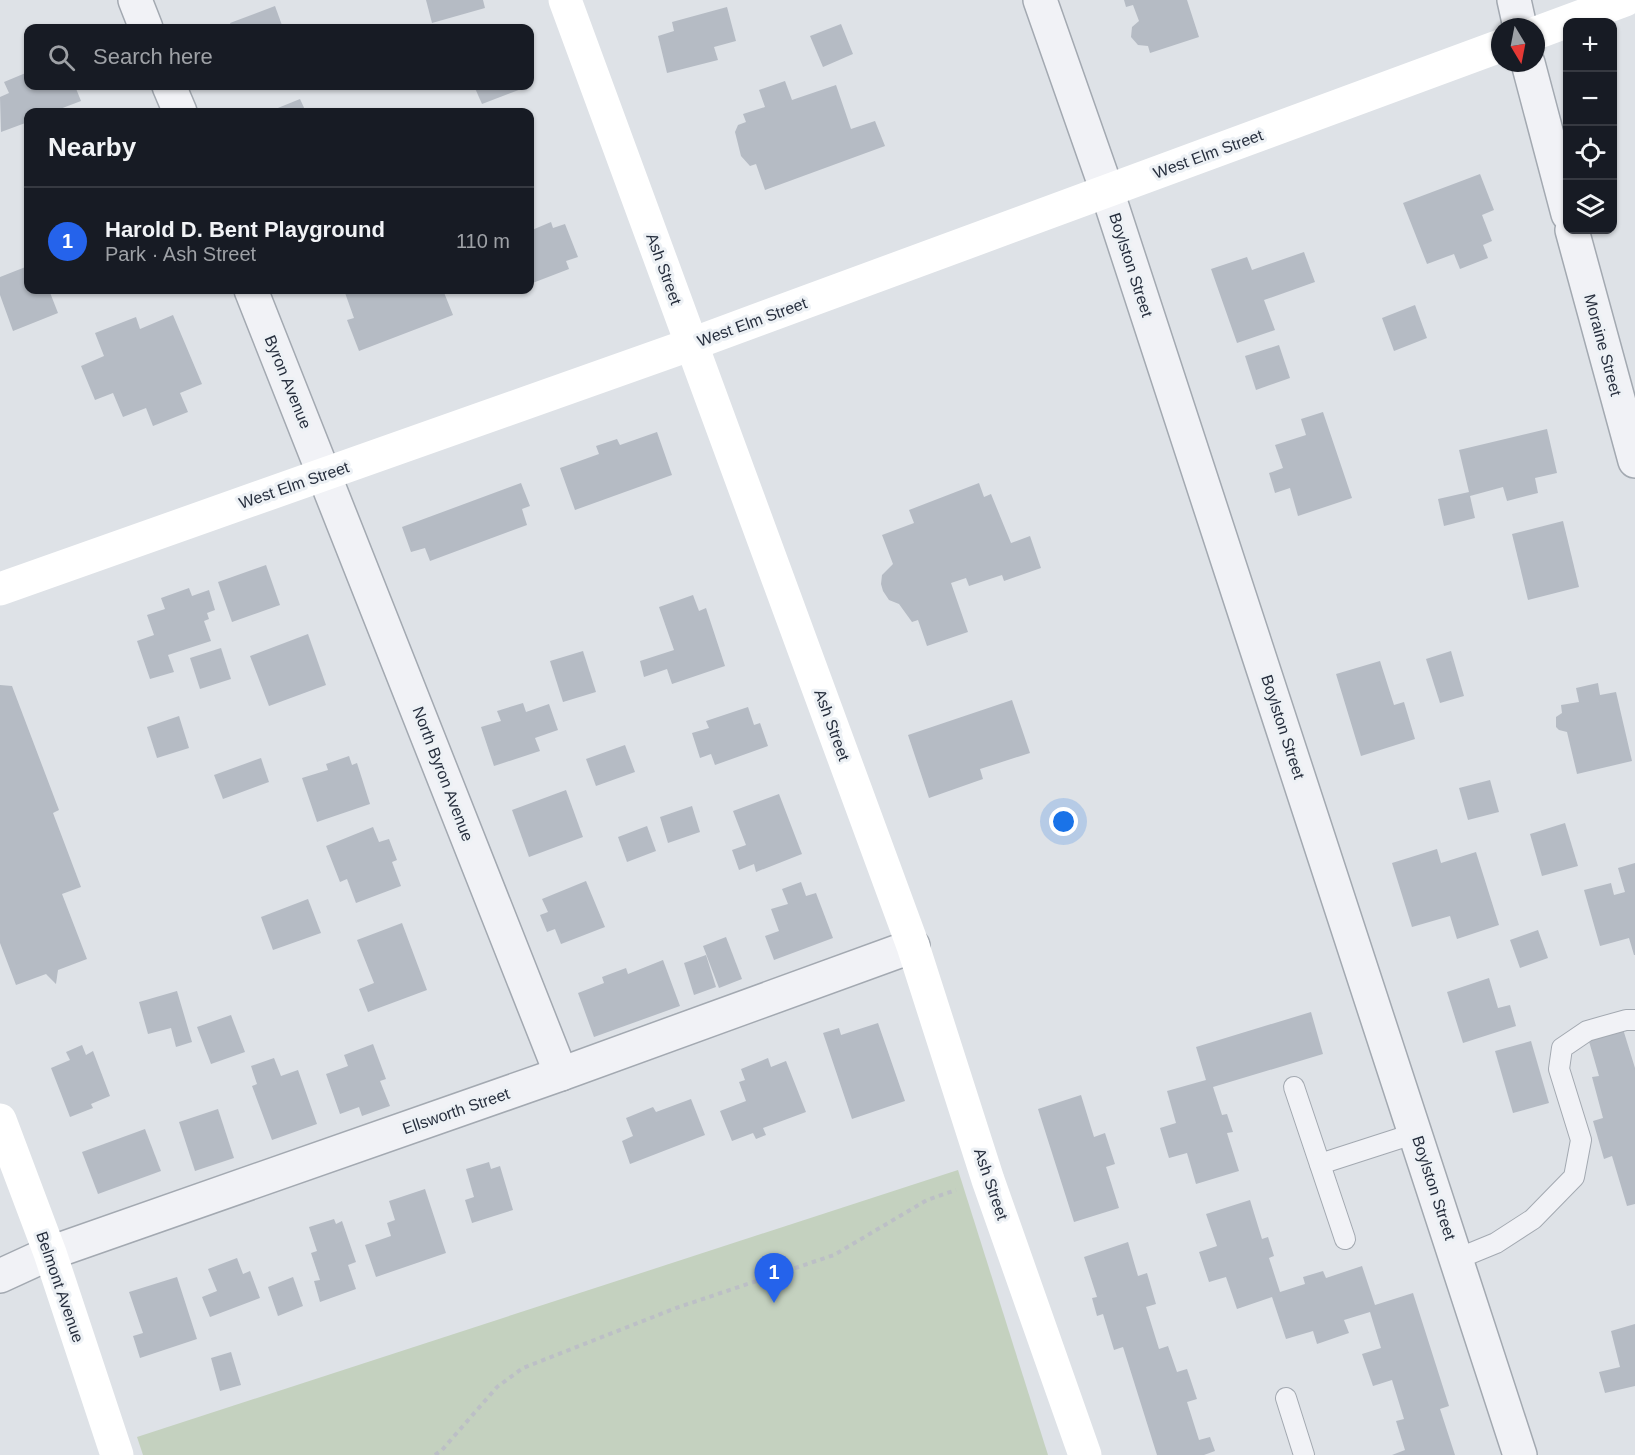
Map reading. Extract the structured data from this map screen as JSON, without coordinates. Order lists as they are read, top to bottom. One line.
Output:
{"streets":{"street":["West Elm Street","Boylston Street","Ash Street","Moraine Street","Byron Avenue","North Byron Avenue","Ellsworth Street","Belmont Avenue"]},"crossings":[["West Elm Street","Boylston Street"],["West Elm Street","Ash Street"],["West Elm Street","Byron Avenue"],["West Elm Street","North Byron Avenue"],["Ash Street","Ellsworth Street"],["Byron Avenue","North Byron Avenue"],["North Byron Avenue","Ellsworth Street"],["Ellsworth Street","Belmont Avenue"]],"north":"bottom","page":{"map_buttons":["+","−"],"search":"Search here","heading":"Nearby","list":[{"mark":"1","name":"Harold D. Bent Playground","note":"Park · Ash Street","value":"110 m"}],"pins":"1"}}
